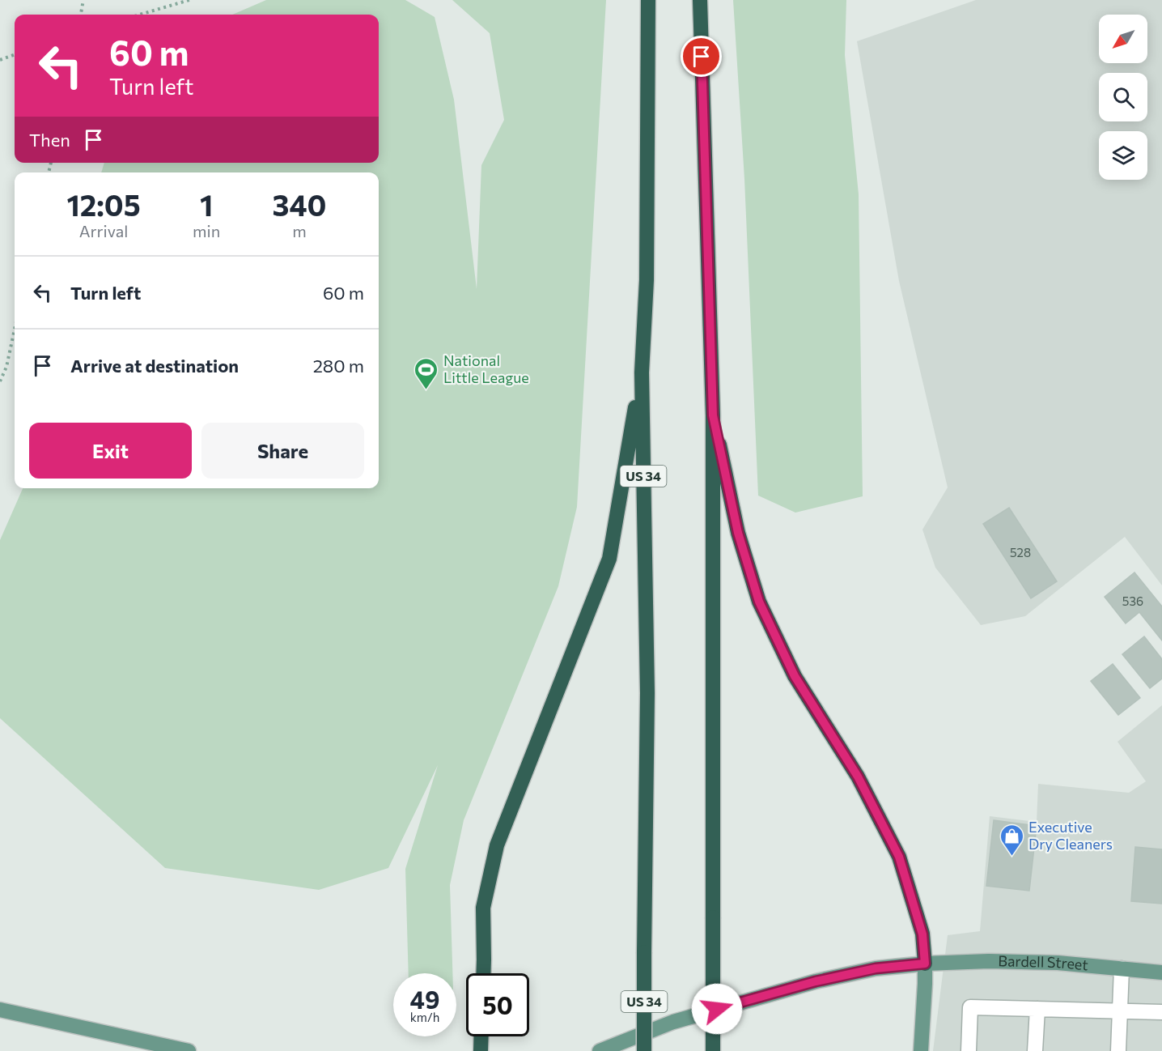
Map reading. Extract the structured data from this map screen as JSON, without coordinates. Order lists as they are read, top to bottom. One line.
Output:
{"streets":{"highway":["US 34"],"main road":["Bardell Street"]},"places":{"sports":["National Little League"],"shop":["Executive Dry Cleaners"]},"house_numbers":["528","536"],"north":"bottom left","page":{"turn":["60 m","Turn left"],"then":"Then","eta":["12:05","Arrival","1","min","340","m"],"list":[{"name":"Turn left","value":"60 m"},{"name":"Arrive at destination","value":"280 m"}],"buttons":["Exit","Share"],"speed":"49 km/h","limit":"50"}}
